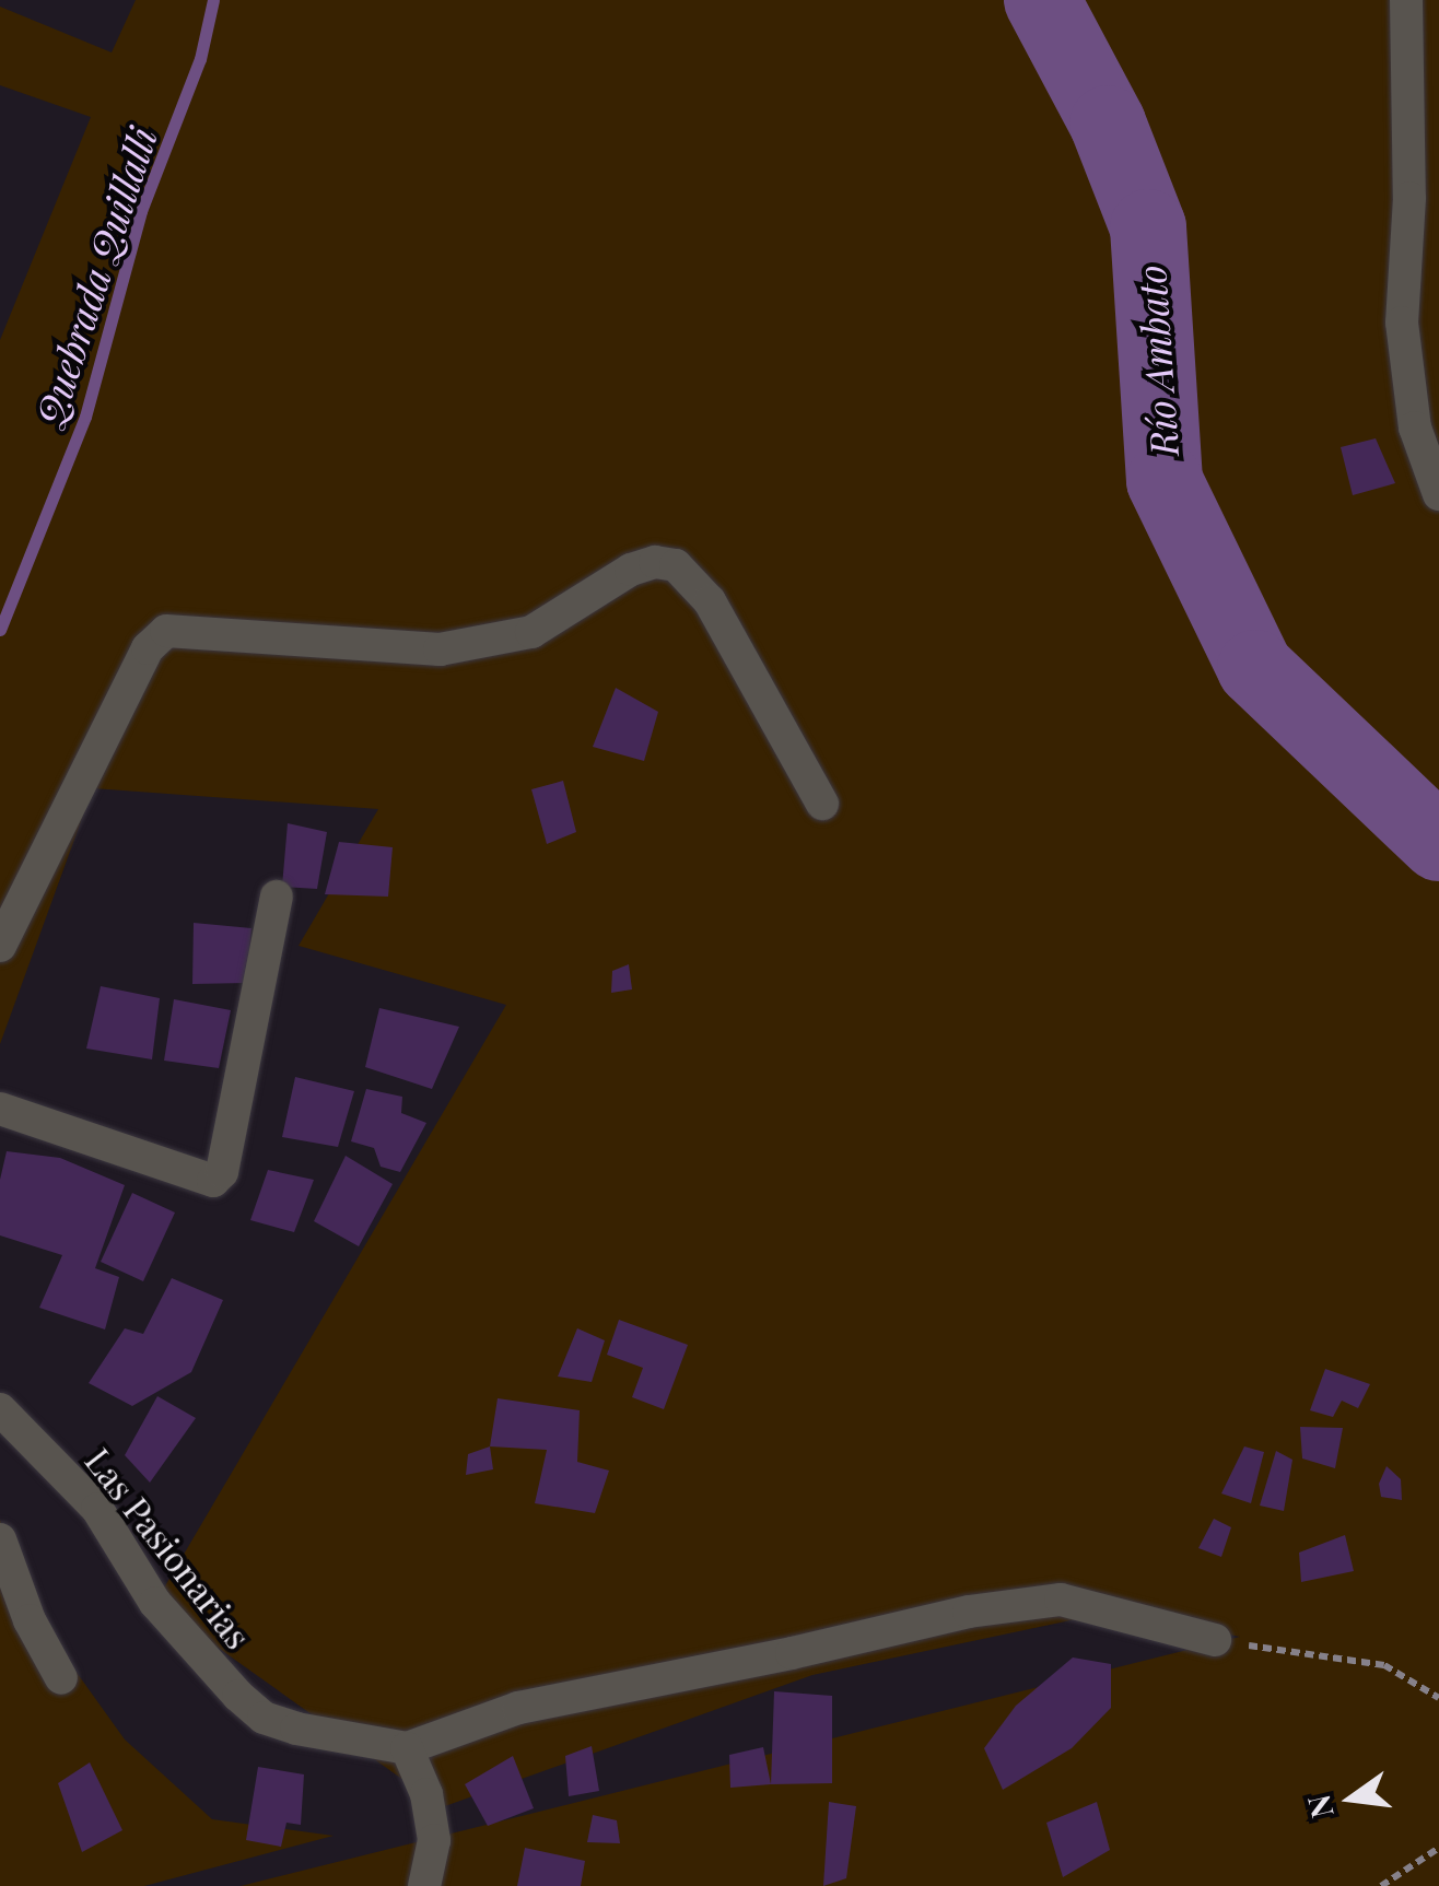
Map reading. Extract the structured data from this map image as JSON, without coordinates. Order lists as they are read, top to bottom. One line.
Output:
{"streets":{"street":["Las Pasionarias"]},"water":["Quebrada Quillalli","Río Ambato"],"north":"left"}
